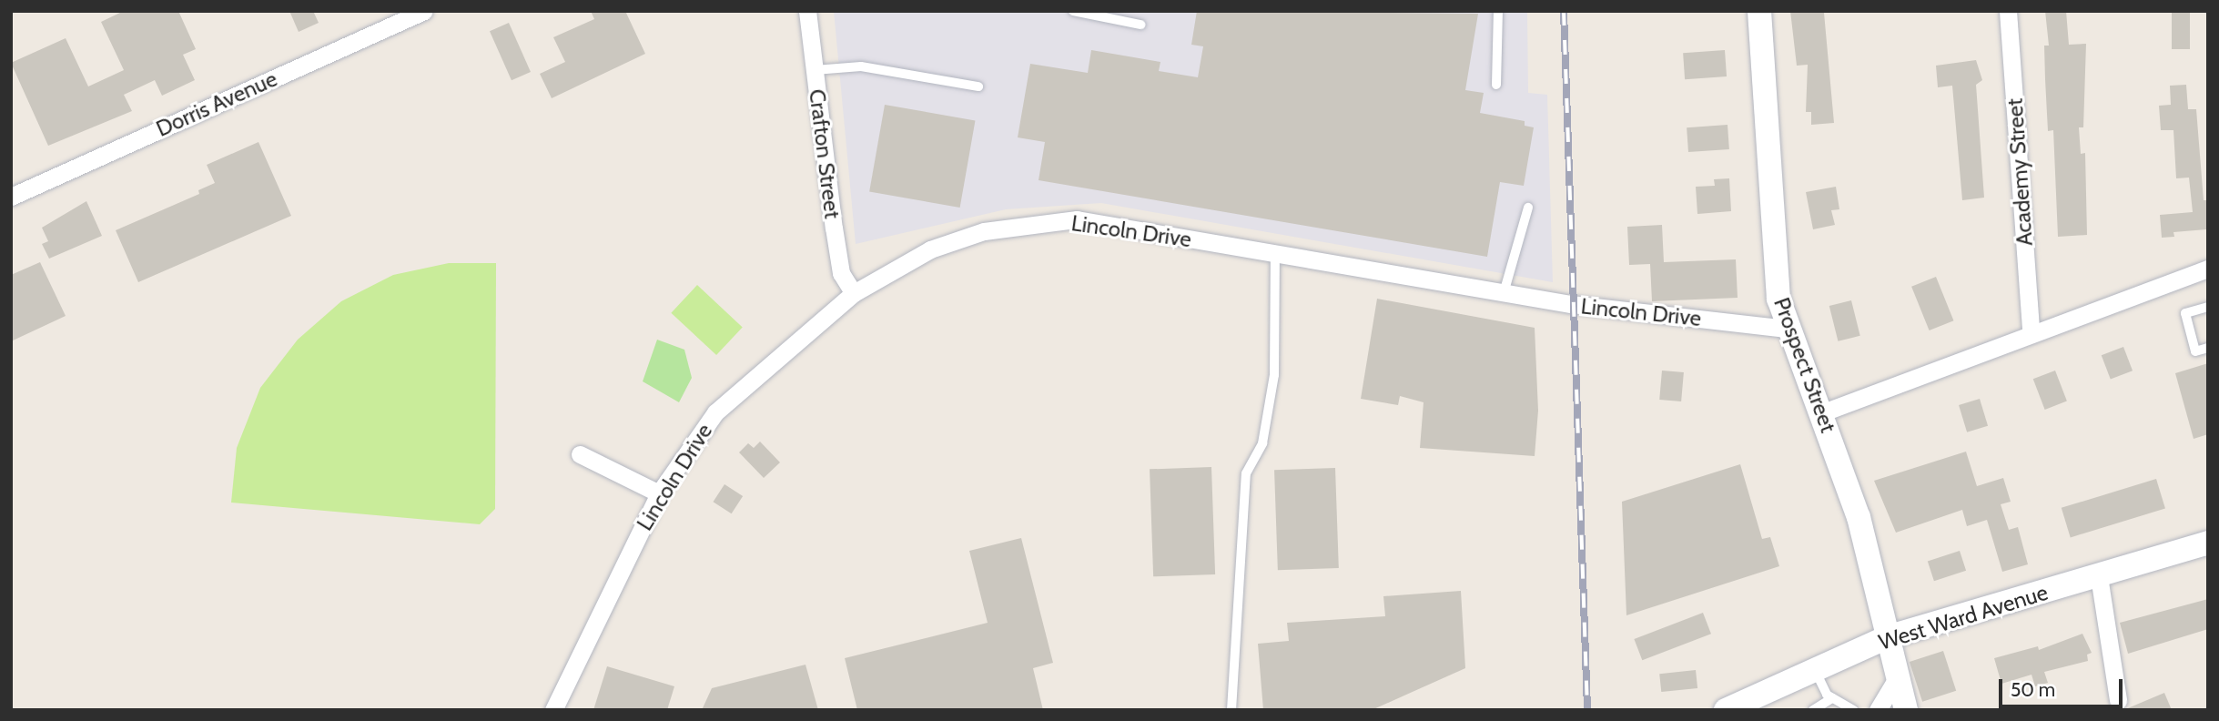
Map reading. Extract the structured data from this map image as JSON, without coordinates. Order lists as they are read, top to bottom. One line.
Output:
{"streets":{"street":["Dorris Avenue","Crafton Street","Academy Street","Lincoln Drive","Prospect Street","West Ward Avenue"]},"crossings":[["Crafton Street","Lincoln Drive"],["Lincoln Drive","Prospect Street"],["Prospect Street","West Ward Avenue"]],"scale_bar":"50 m"}
